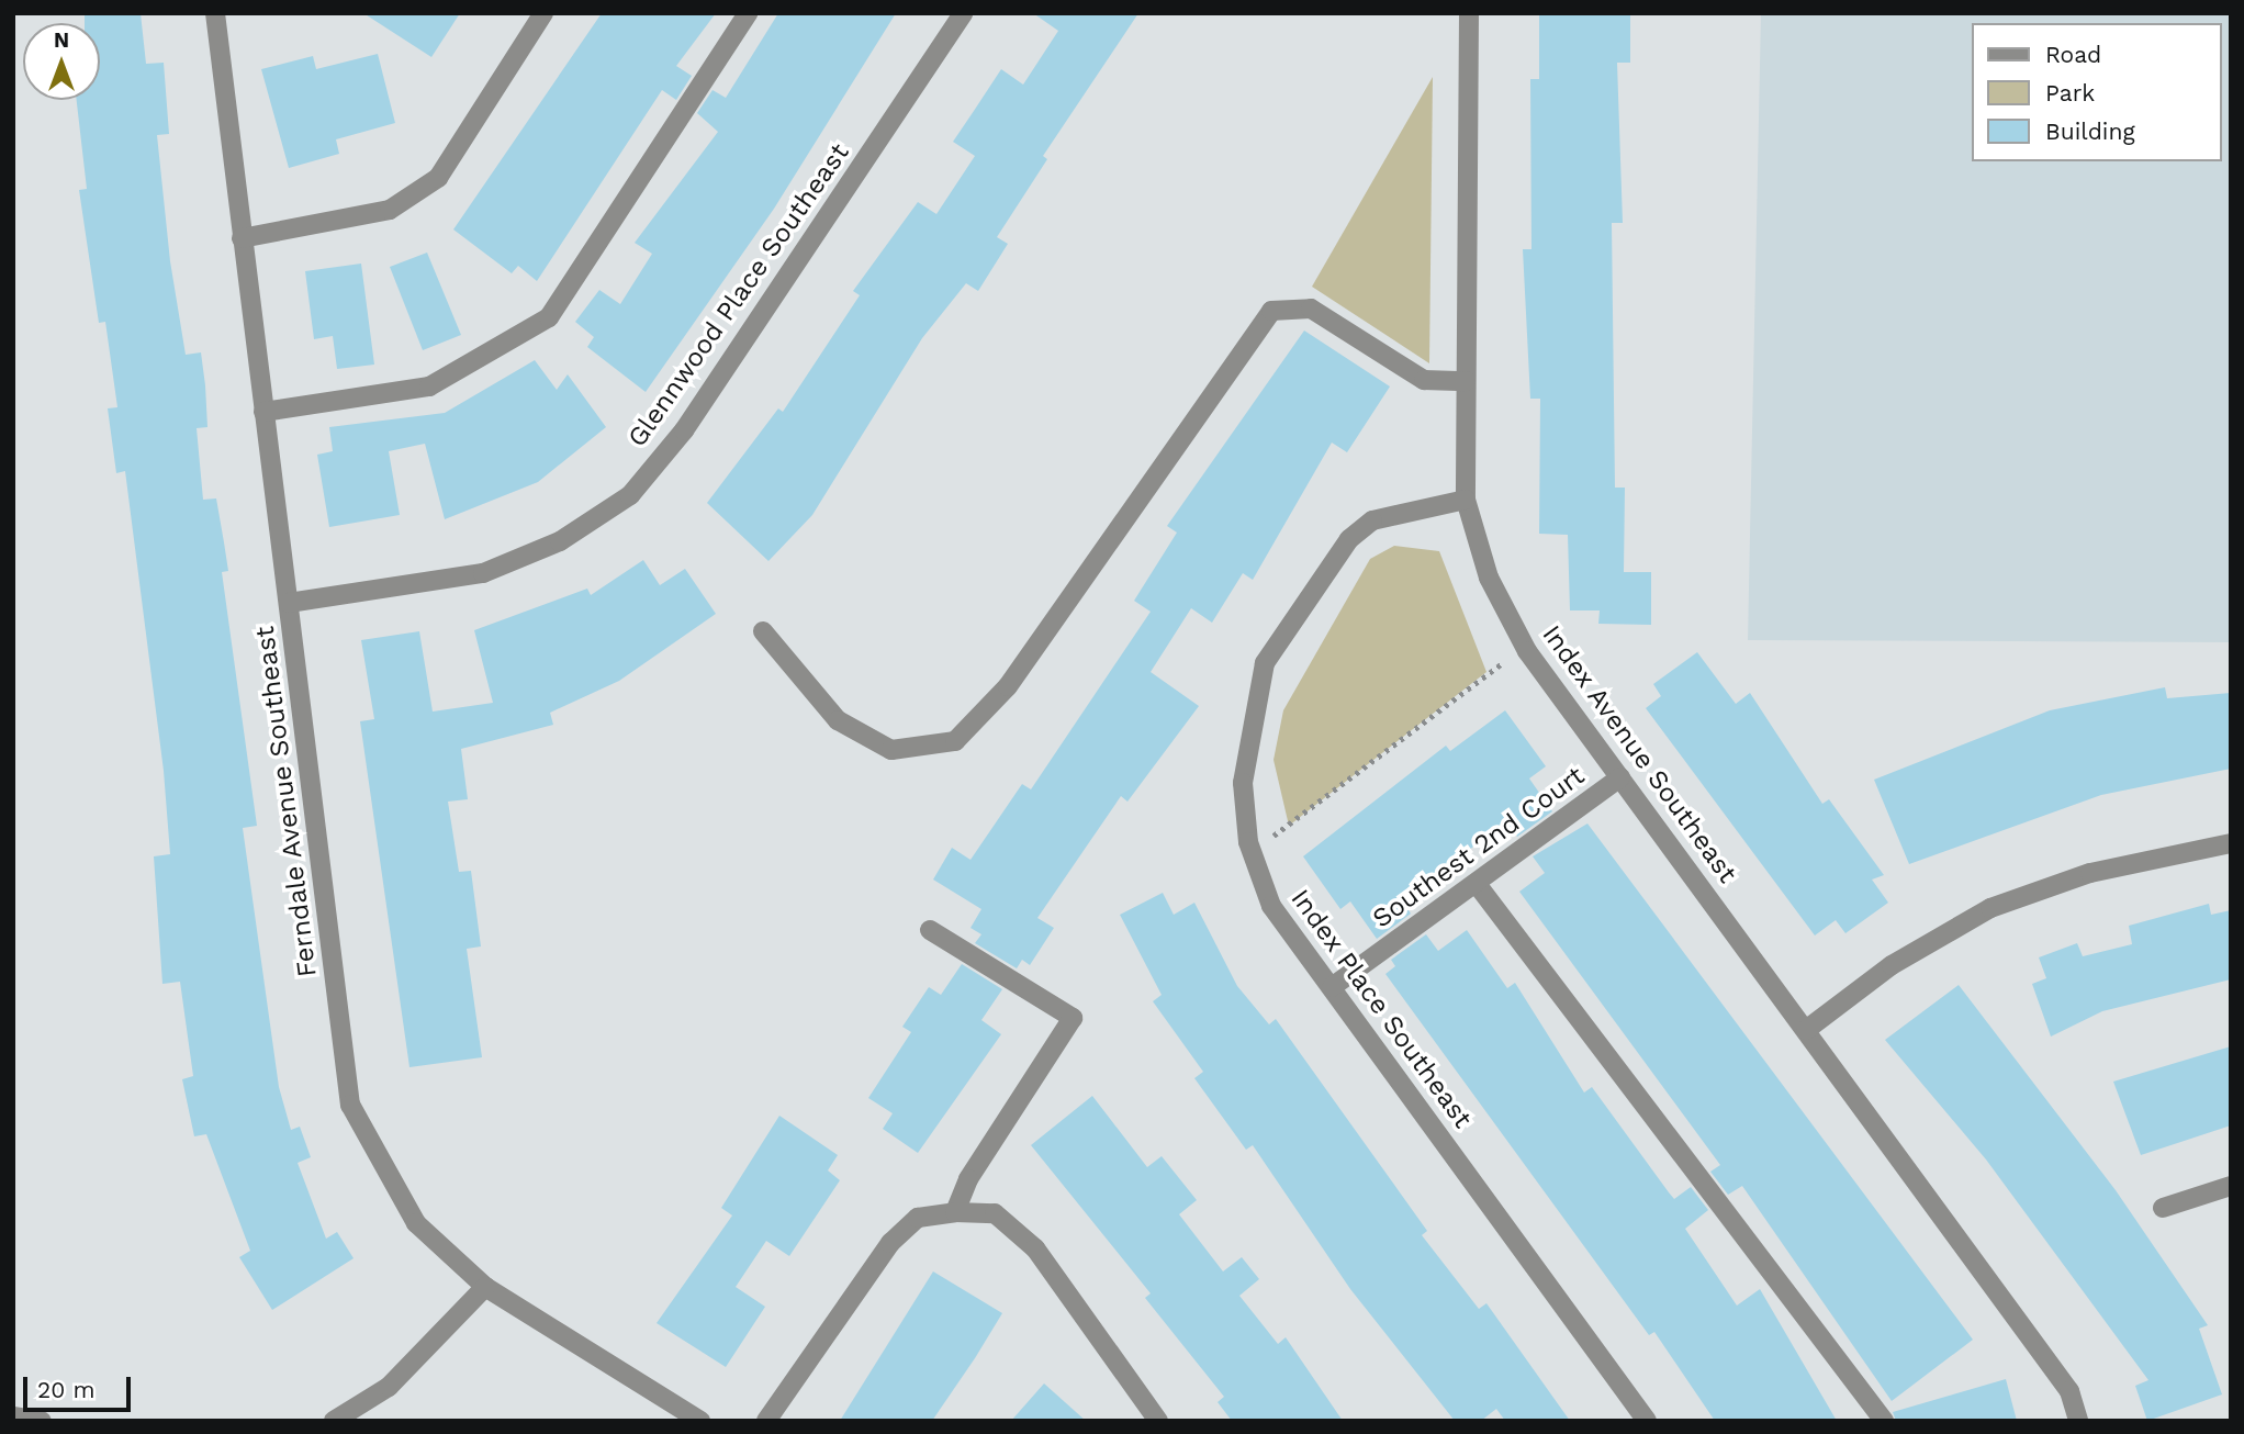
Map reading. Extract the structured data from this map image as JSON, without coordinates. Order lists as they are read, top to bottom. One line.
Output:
{"streets":{"street":["Glennwood Place Southeast","Index Avenue Southeast","Ferndale Avenue Southeast","Southest 2nd Court","Index Place Southeast"]},"crossings":[["Glennwood Place Southeast","Ferndale Avenue Southeast"],["Index Avenue Southeast","Southest 2nd Court"],["Index Avenue Southeast","Index Place Southeast"],["Southest 2nd Court","Index Place Southeast"]],"legend":["Road","Park","Building"],"scale_bar":"20 m","north":"top"}
